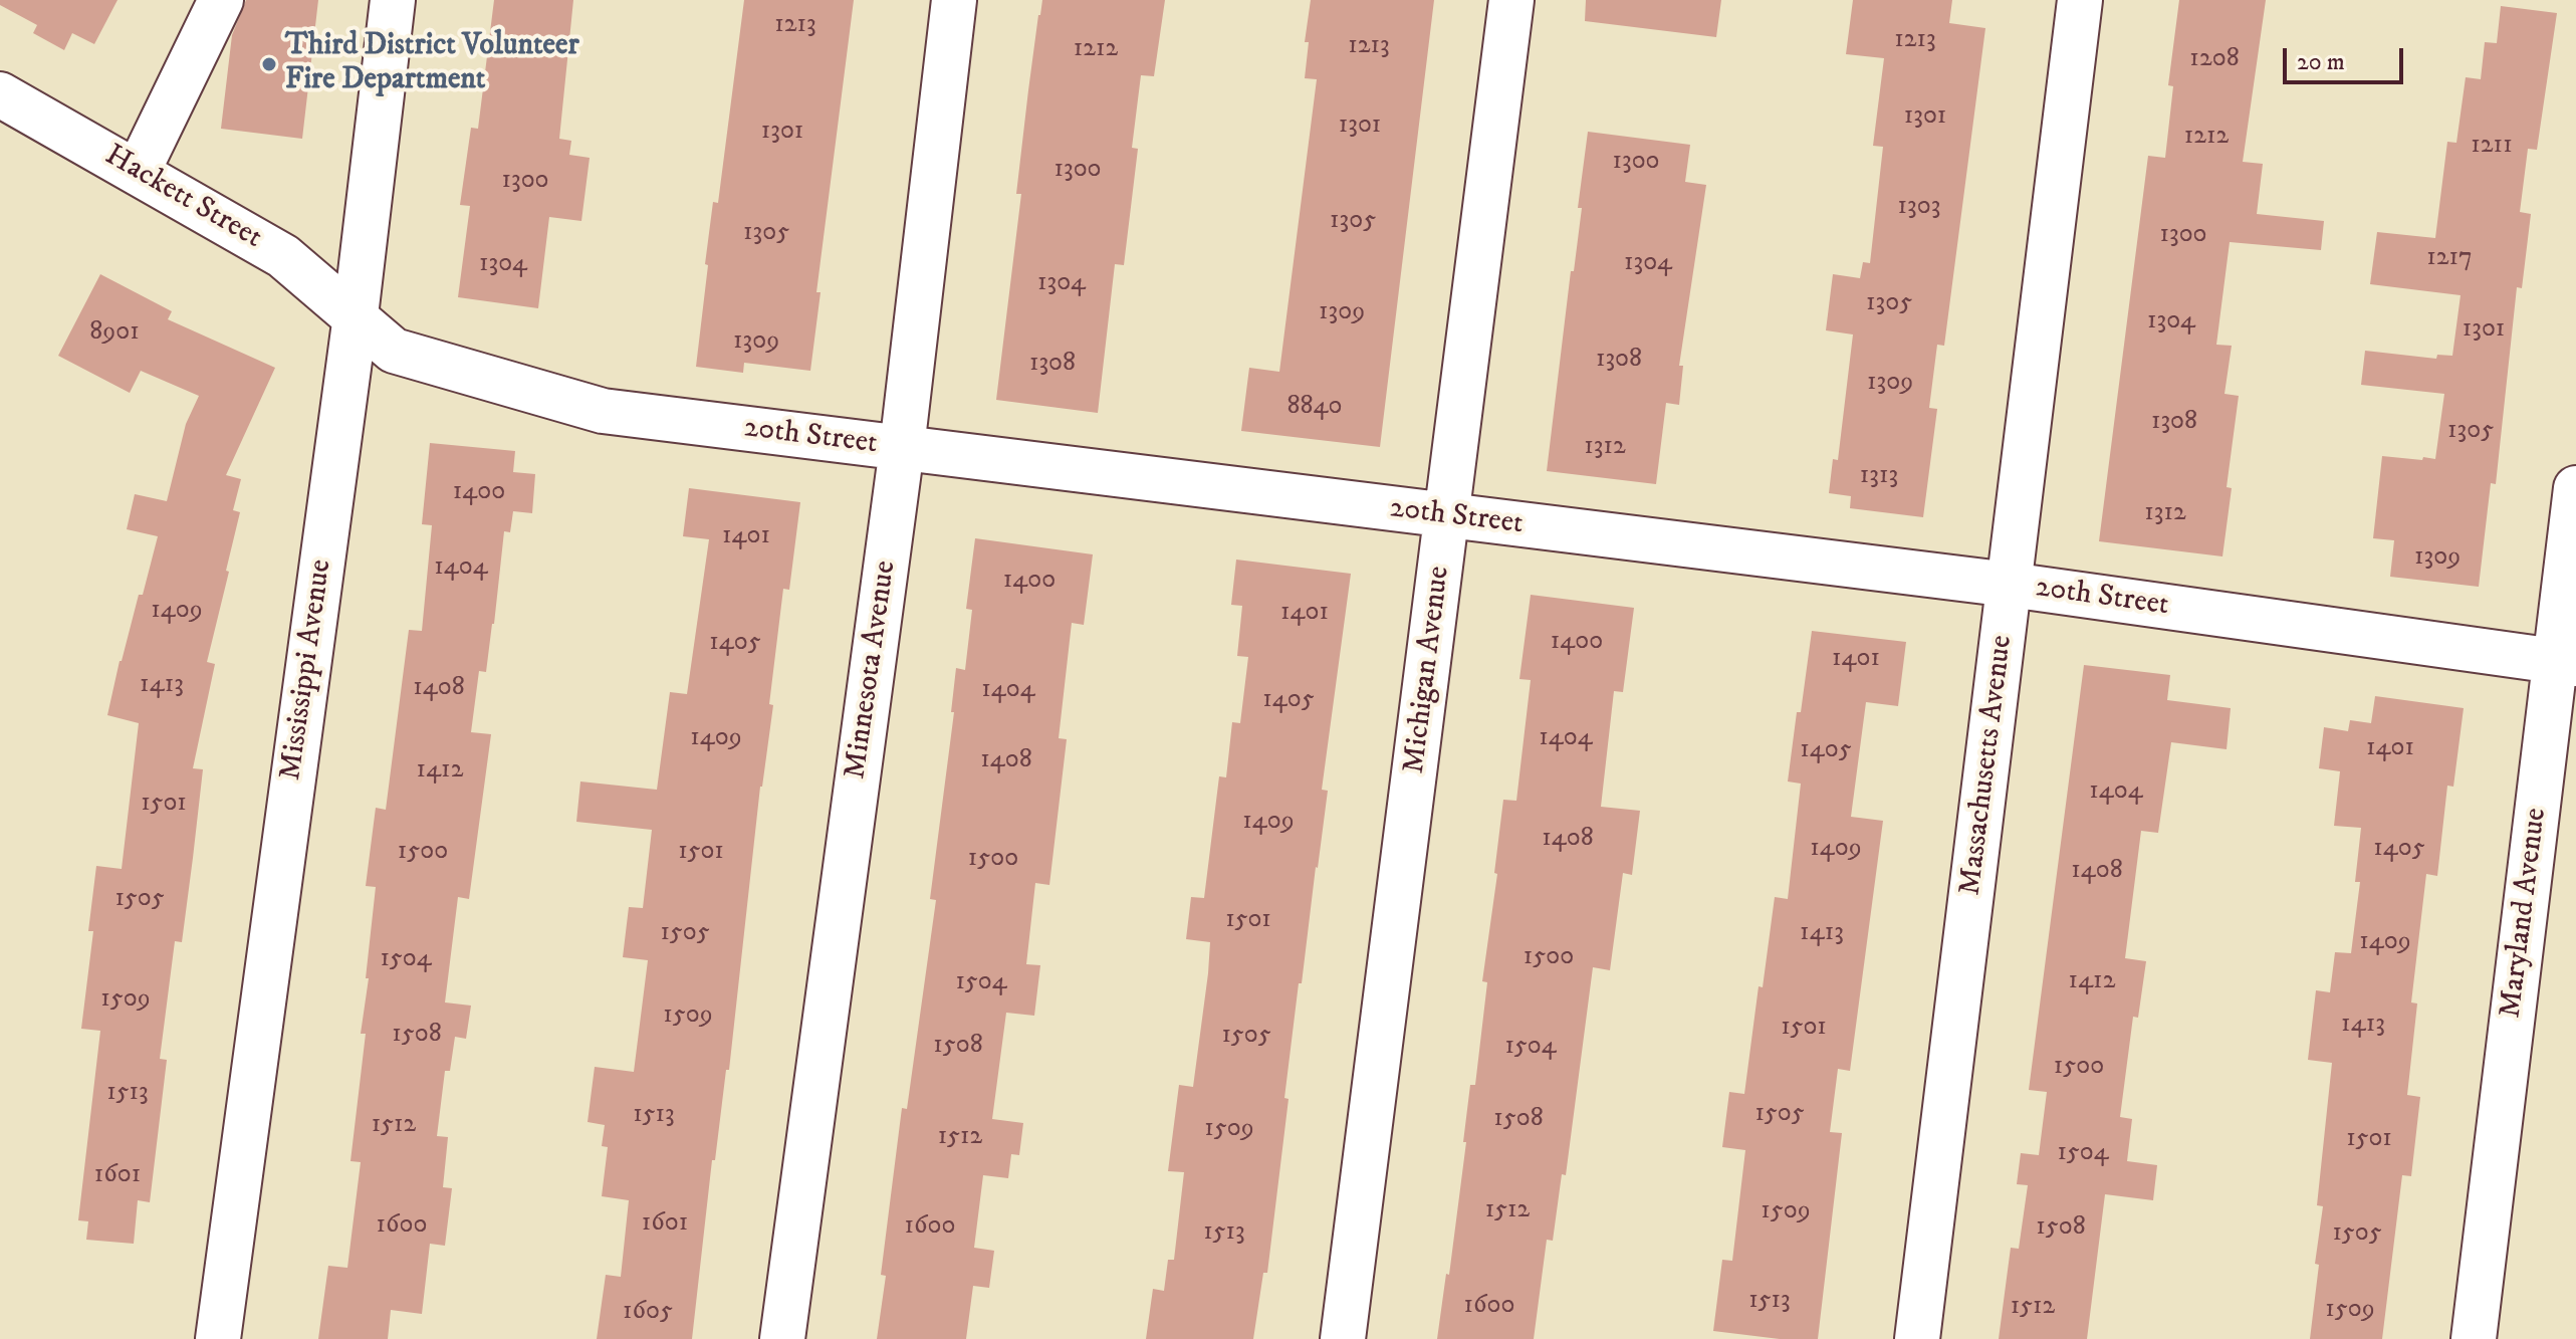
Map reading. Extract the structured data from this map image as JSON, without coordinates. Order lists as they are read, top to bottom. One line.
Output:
{"streets":{"street":["Hackett Street","20th Street","Mississippi Avenue","Minnesota Avenue","Michigan Avenue","Massachusetts Avenue","Maryland Avenue"]},"crossings":[["Hackett Street","20th Street"],["Hackett Street","Mississippi Avenue"],["20th Street","Mississippi Avenue"],["20th Street","Minnesota Avenue"],["20th Street","Michigan Avenue"],["20th Street","Massachusetts Avenue"],["20th Street","Maryland Avenue"]],"places":["Third District Volunteer Fire Department"],"house_numbers":["1213","1213","1213","1212","1208","1301","1301","1301","1212","1211","1300","1300","1300","1303","1305","1305","1300","1217","1304","1304","1304","1305","1309","1304","1301","8901","1309","1308","1308","1309","8840","1308","1305","1312","1313","1400","1312","1401","1309","1404","1400","1409","1401","1400","1405","1401","1413","1408","1404","1405","1409","1404","1401","1405","1408","1412","1404","1501","1409","1408","1409","1405","1500","1501","1500","1408","1505","1501","1505","1413","1409","1500","1504","1412","1504","1509","1509","1413","1501","1508","1505","1508","1504","1500","1513","1505","1513","1508","1512","1509","1512","1501","1504","1601","1512","1509","1601","1600","1600","1508","1513","1505","1513","1600","1512","1509","1605"],"scale_bar":"20 m"}
